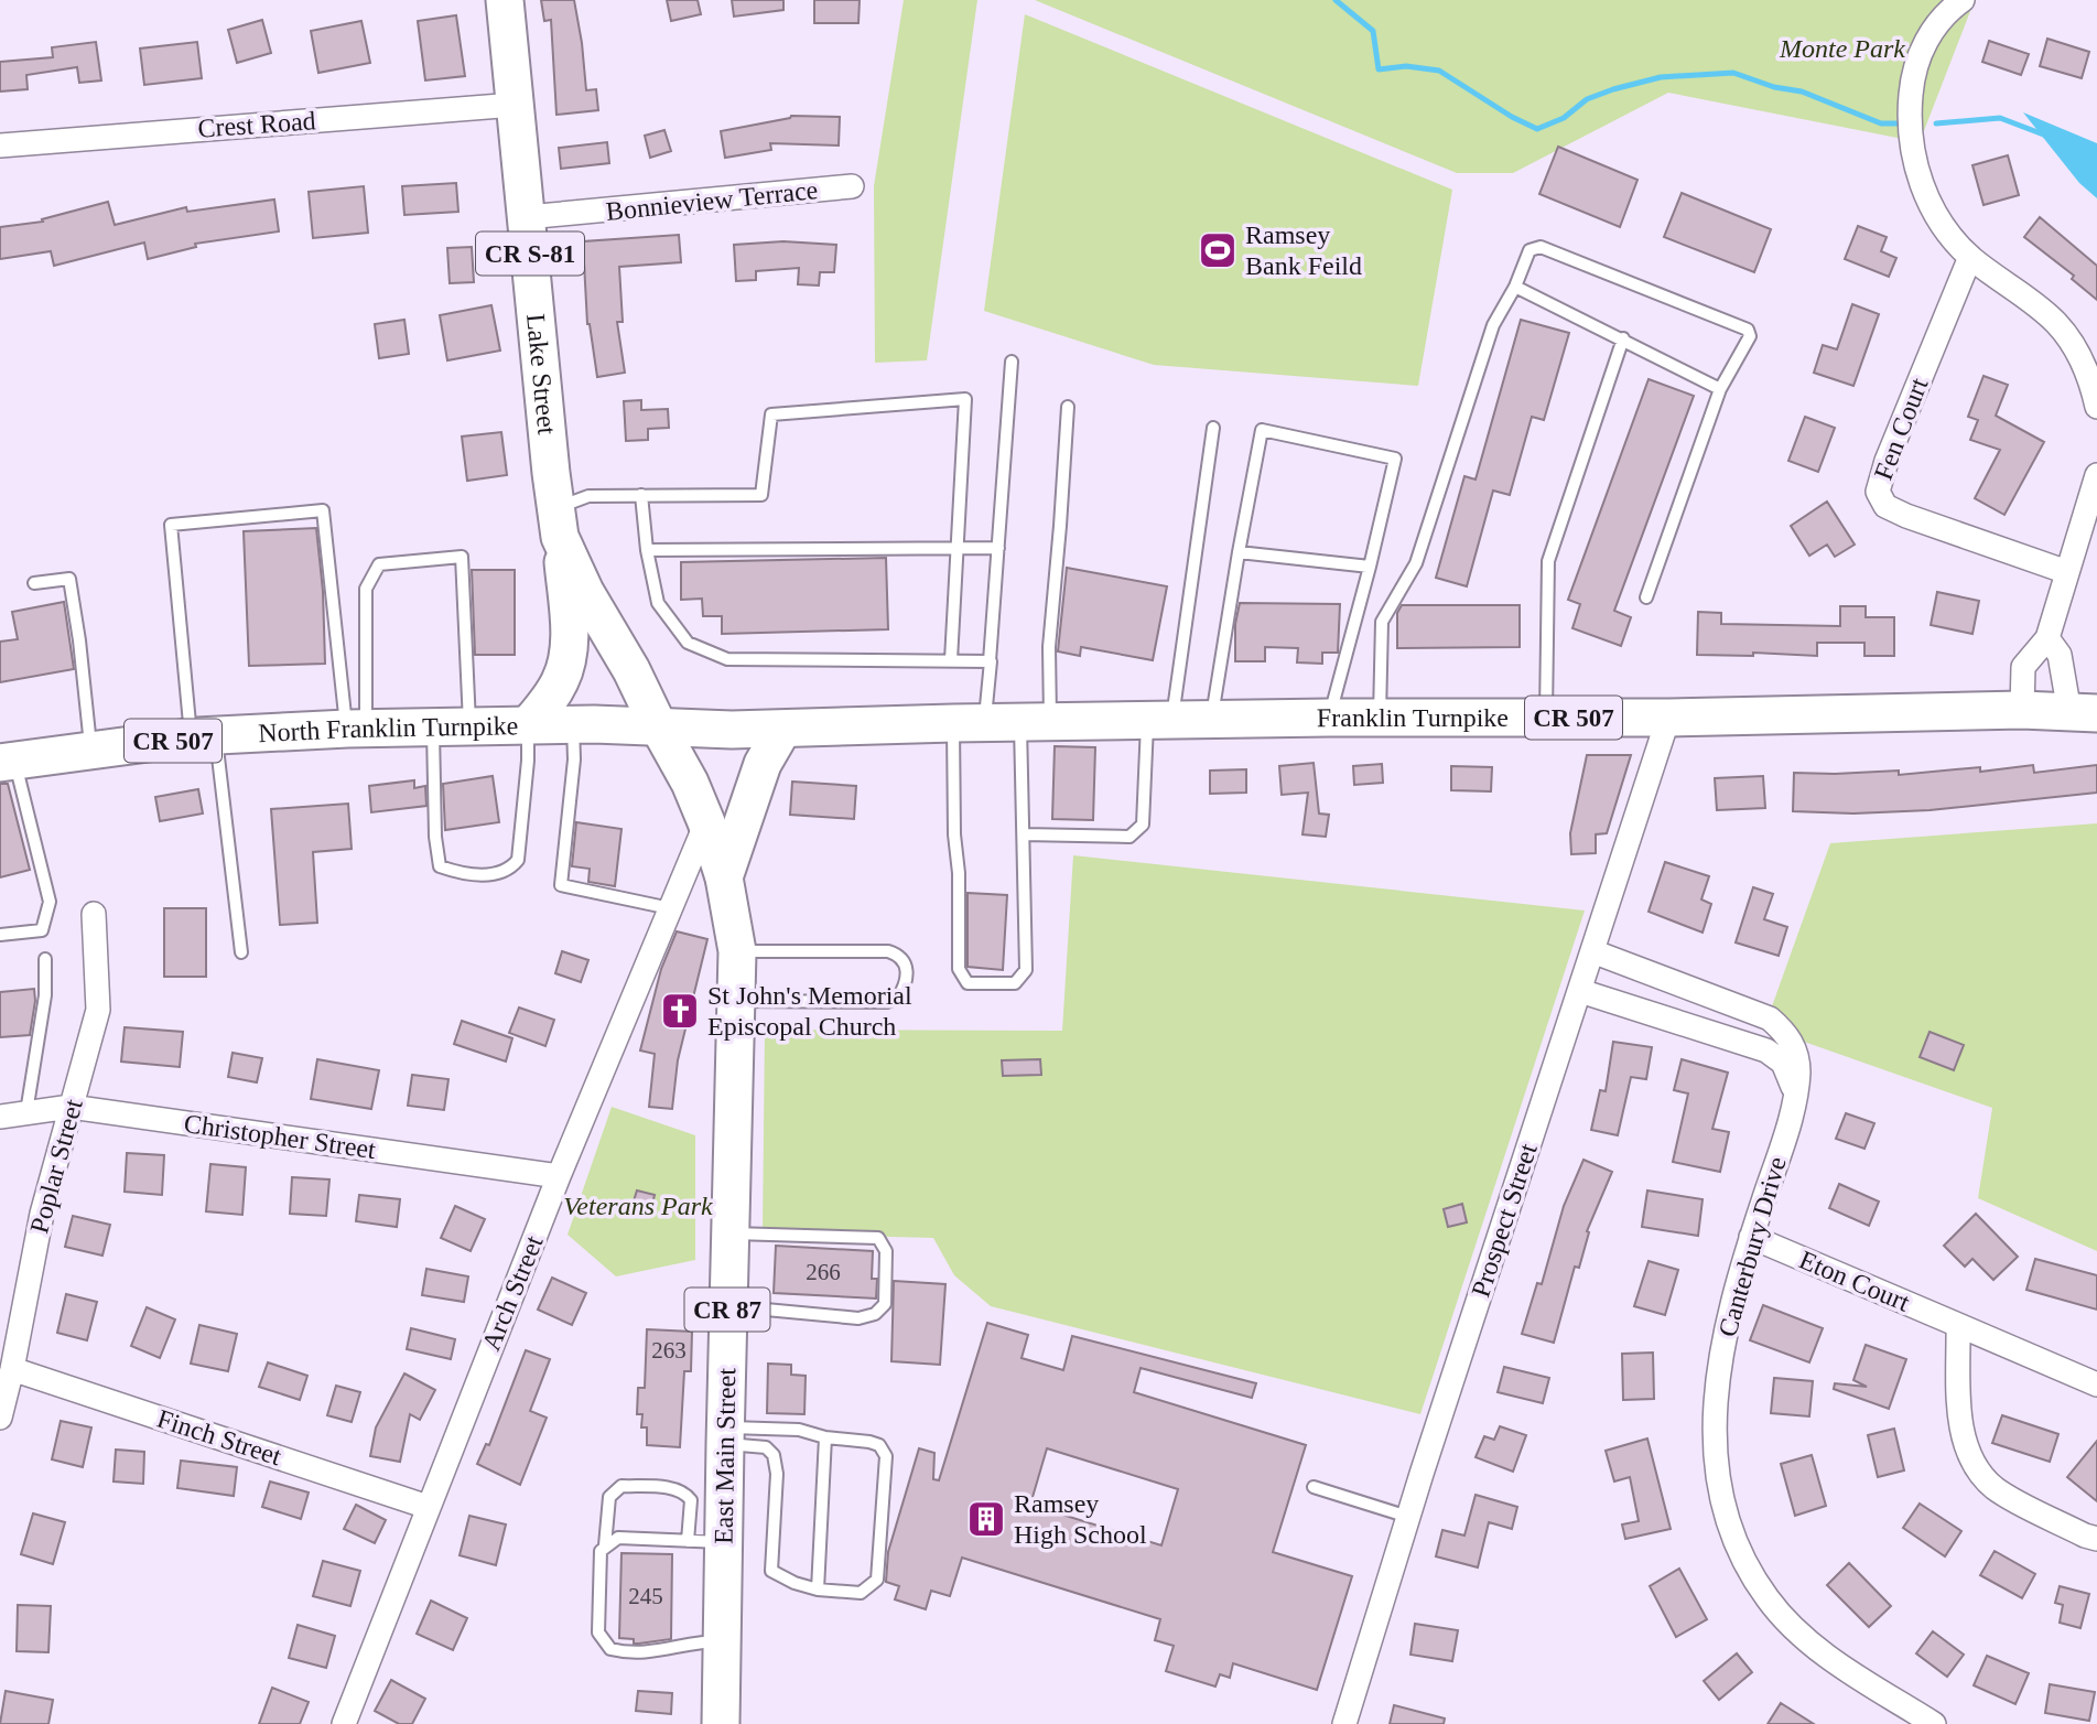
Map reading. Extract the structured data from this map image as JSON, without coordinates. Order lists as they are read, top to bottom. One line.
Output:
{"streets":{"main road":["CR S-81","Lake Street","Franklin Turnpike","CR 507","North Franklin Turnpike","CR 87","East Main Street"],"street":["Crest Road","Bonnieview Terrace","Fen Court","Christopher Street","Poplar Street","Prospect Street","Canterbury Drive","Eton Court","Arch Street","Finch Street"]},"crossings":[["Crest Road","Lake Street"],["Bonnieview Terrace","Lake Street"],["Lake Street","North Franklin Turnpike"],["Lake Street","Arch Street"],["Lake Street","East Main Street"],["Franklin Turnpike","North Franklin Turnpike"],["Franklin Turnpike","Prospect Street"],["Christopher Street","Poplar Street"],["Christopher Street","Arch Street"],["Poplar Street","Finch Street"],["Prospect Street","Canterbury Drive"],["Canterbury Drive","Eton Court"],["Arch Street","Finch Street"],["Arch Street","East Main Street"]],"parks":["Monte Park","Veterans Park"],"places":{"sports":["Ramsey Bank Feild"],"church":["St John's Memorial Episcopal Church"],"building":["Ramsey High School"]},"house_numbers":["266","263","245"]}
